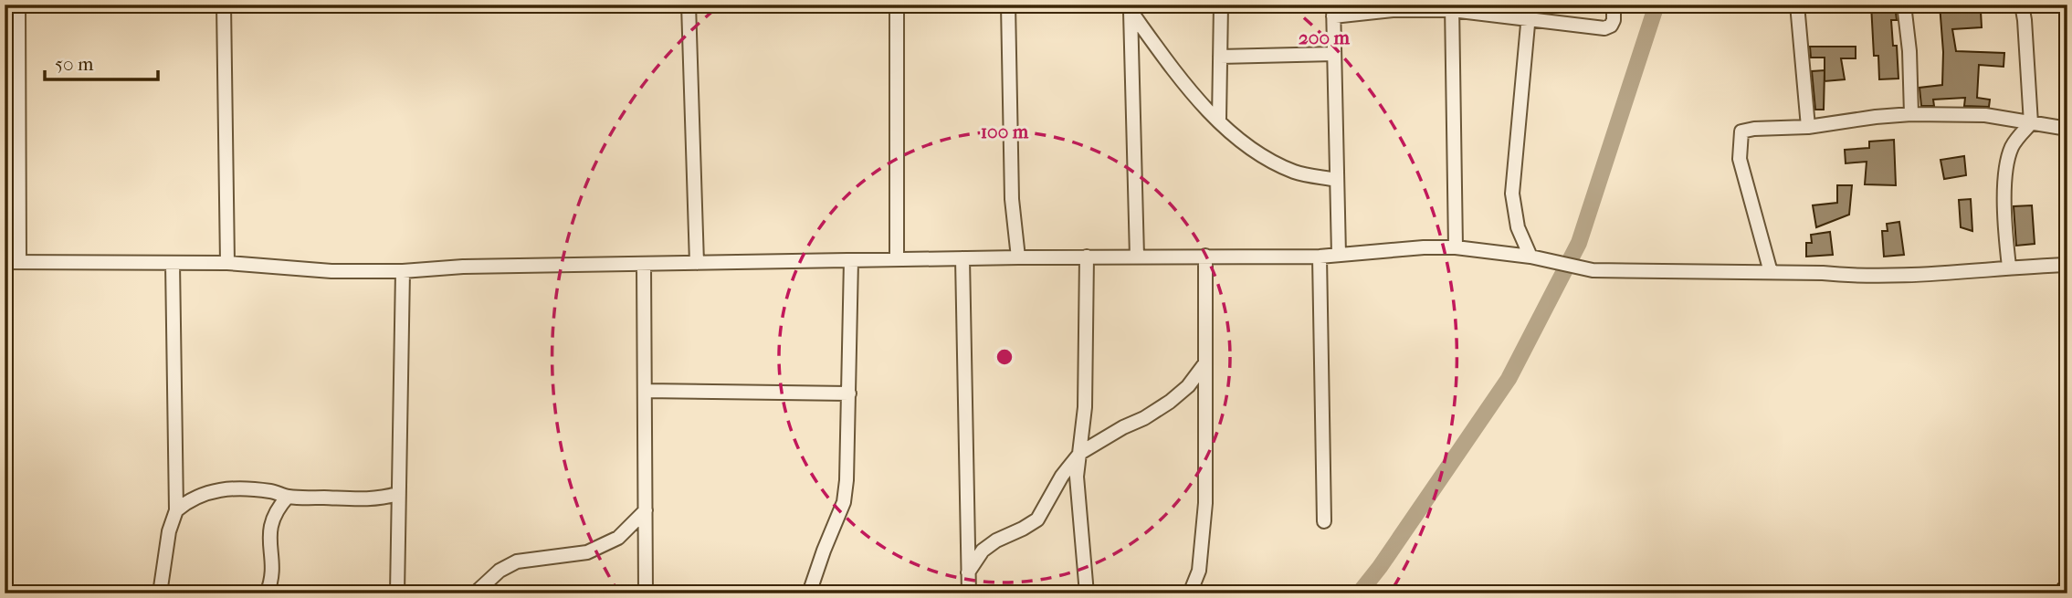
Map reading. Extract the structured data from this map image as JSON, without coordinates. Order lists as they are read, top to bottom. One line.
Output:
{"scale_bar":"50 m","rings":["200 m","100 m"]}
